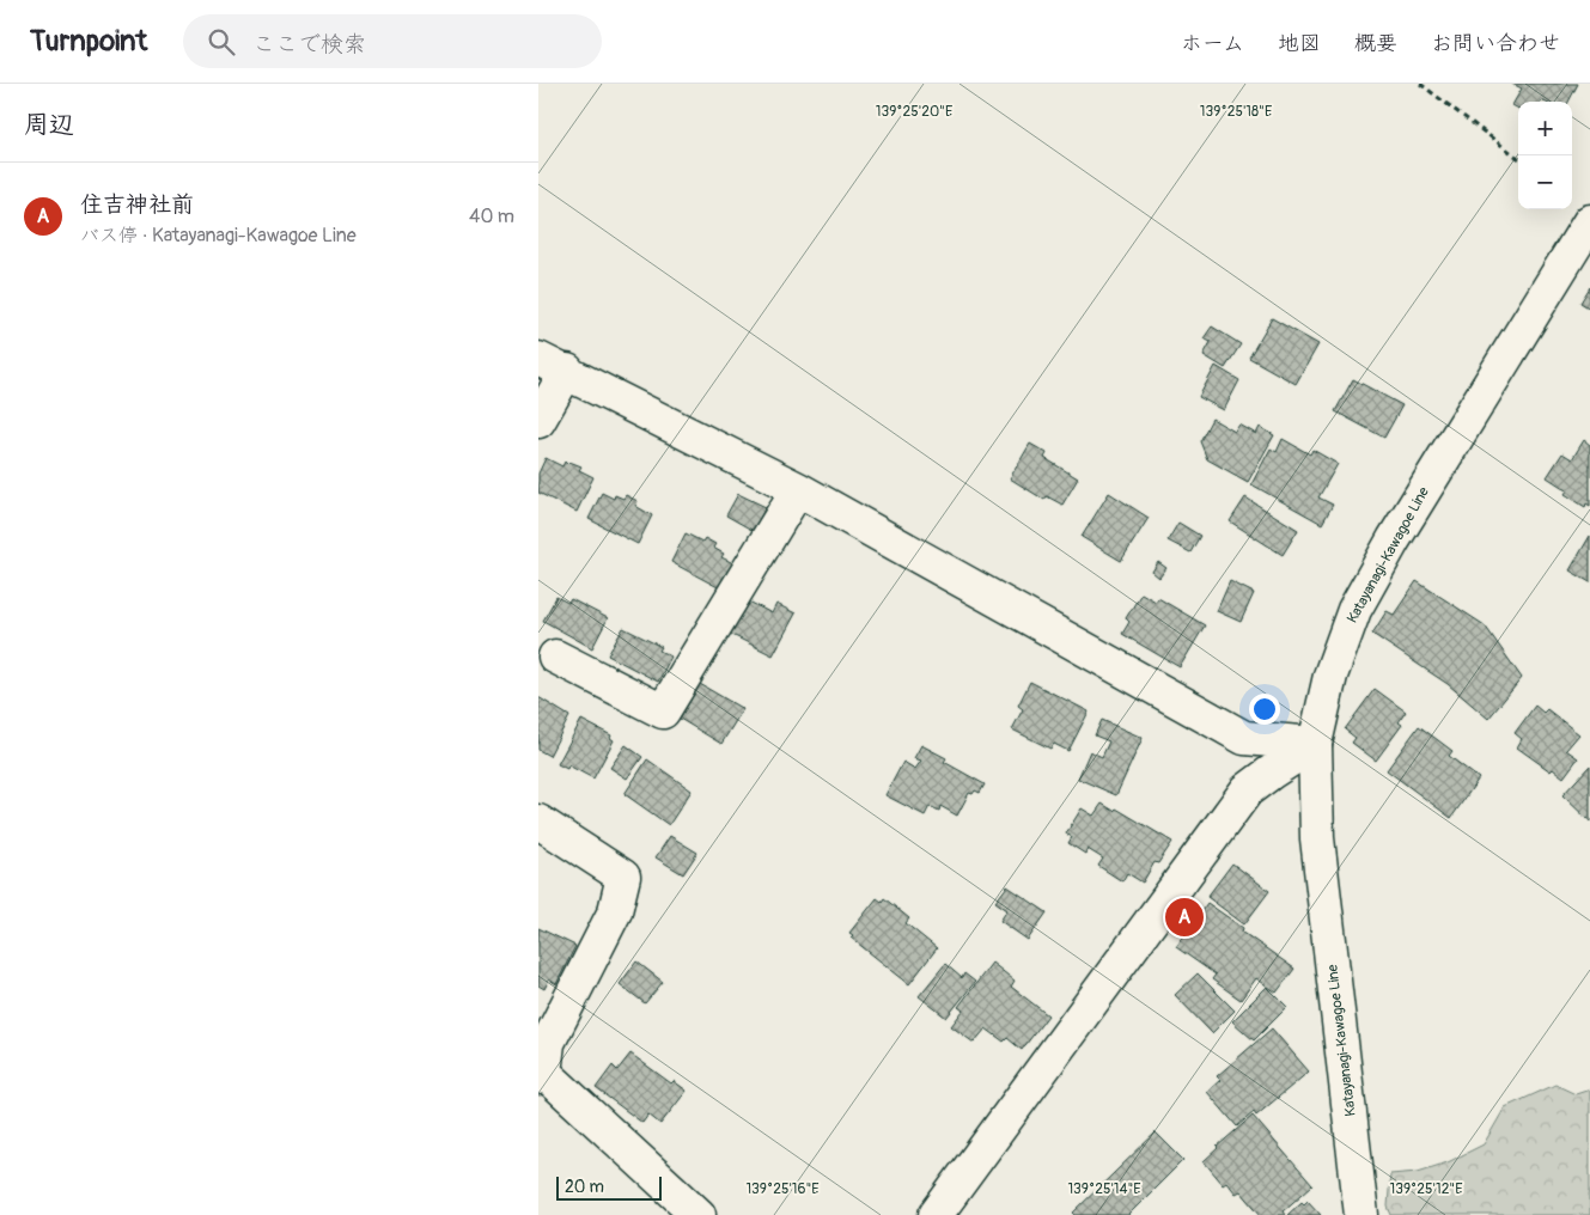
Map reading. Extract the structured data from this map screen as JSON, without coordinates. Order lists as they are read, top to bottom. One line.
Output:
{"streets":{"street":["Katayanagi-Kawagoe Line"]},"scale_bar":"20 m","page":{"header":"Turnpoint","search":"ここで検索","nav":["ホーム","地図","概要","お問い合わせ"],"heading":"周辺","map_buttons":["+","−"],"list":[{"mark":"A","name":"住吉神社前","note":"バス停 · Katayanagi-Kawagoe Line","value":"40 m"}],"pins":"A","scale":"20 m"},"coordinates":["139°25'20\"E","139°25'18\"E","139°25'16\"E","139°25'14\"E","139°25'12\"E"]}
